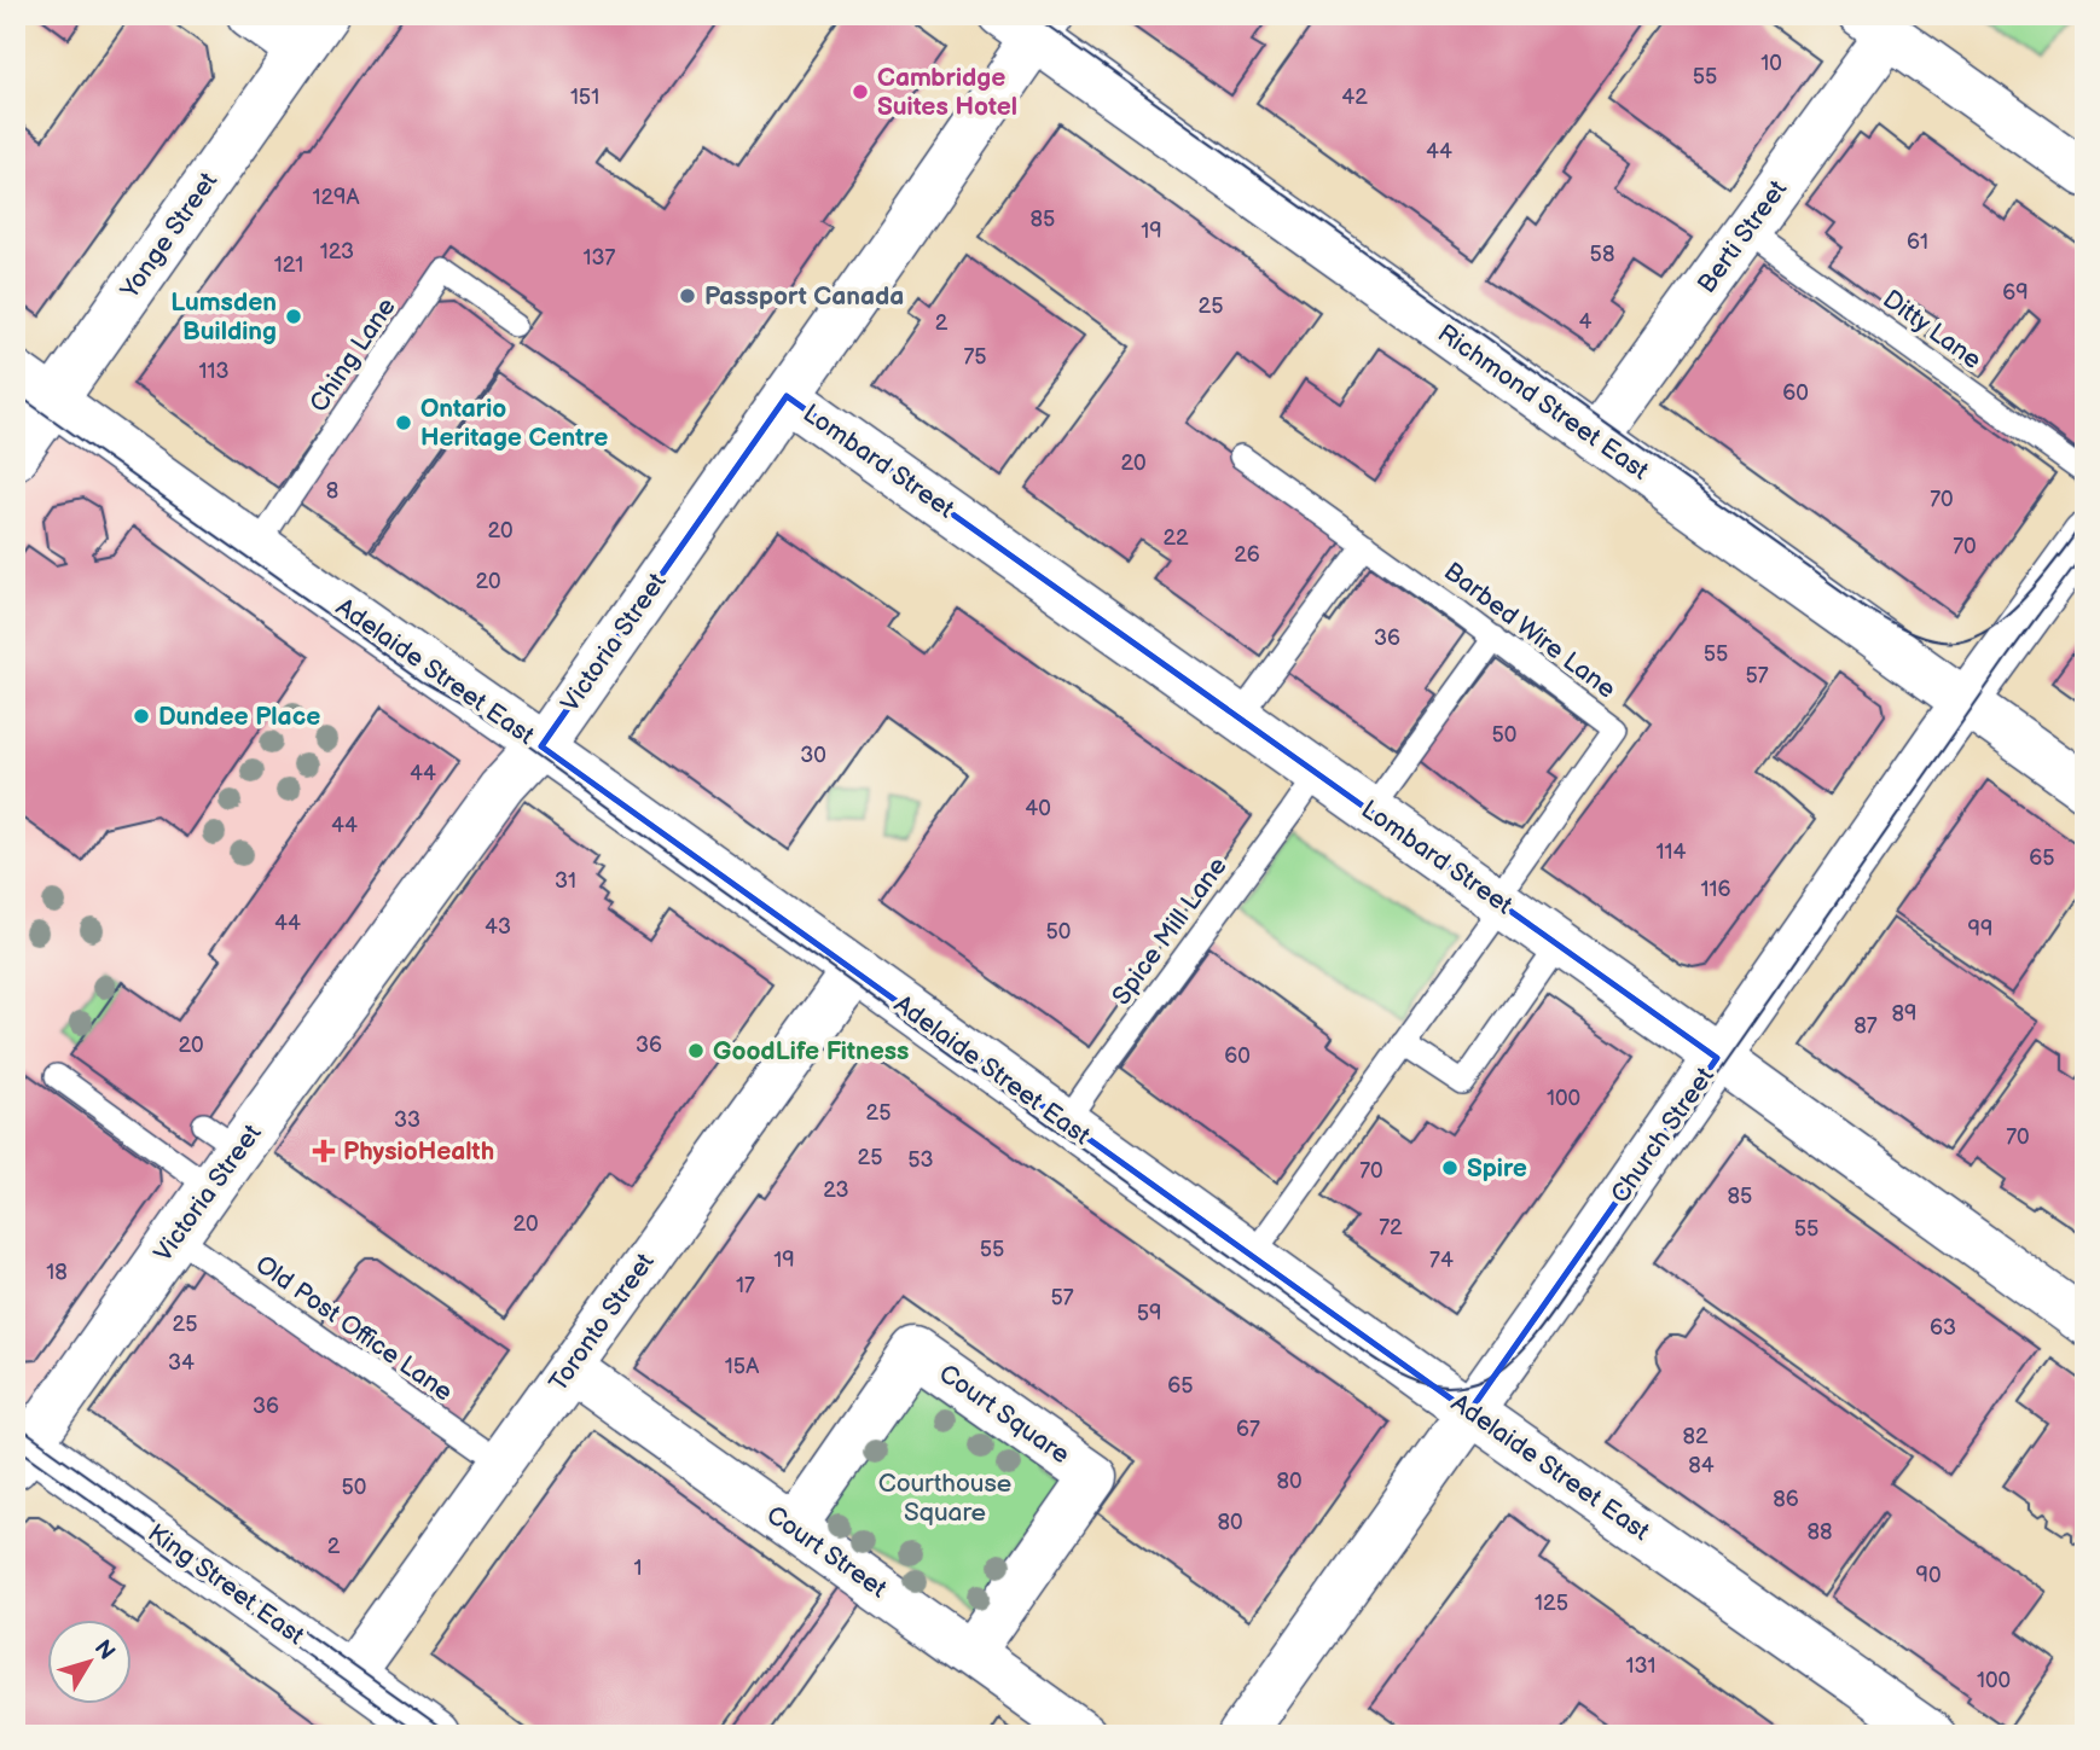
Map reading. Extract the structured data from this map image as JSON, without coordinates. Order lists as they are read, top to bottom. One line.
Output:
{"streets":{"main road":["Yonge Street","Berti Street","Richmond Street East","Lombard Street","Victoria Street","Adelaide Street East","Church Street","Toronto Street","Court Square","Court Street","King Street East"],"lane":["Ditty Lane","Ching Lane","Barbed Wire Lane","Spice Mill Lane","Old Post Office Lane"]},"crossings":[["Yonge Street","Adelaide Street East"],["Berti Street","Ditty Lane"],["Berti Street","Richmond Street East"],["Ching Lane","Adelaide Street East"],["Richmond Street East","Victoria Street"],["Richmond Street East","Church Street"],["Lombard Street","Barbed Wire Lane"],["Lombard Street","Victoria Street"],["Lombard Street","Spice Mill Lane"],["Lombard Street","Church Street"],["Victoria Street","Adelaide Street East"],["Victoria Street","Old Post Office Lane"],["Victoria Street","King Street East"],["Adelaide Street East","Spice Mill Lane"],["Adelaide Street East","Church Street"],["Adelaide Street East","Toronto Street"],["Toronto Street","Old Post Office Lane"],["Toronto Street","Court Street"],["Toronto Street","King Street East"],["Court Square","Court Street"]],"parks":["Courthouse Square"],"places":{"other":["Cambridge Suites Hotel","Passport Canada","Lumsden Building","Ontario Heritage Centre","Dundee Place","GoodLife Fitness","Spire"],"health":["PhysioHealth"]},"house_numbers":["10","55","151","42","44","129A","85","19","61","123","58","137","121","69","25","4","2","75","113","60","20","8","70","20","22","70","26","20","36","55","57","50","30","44","40","44","114","65","31","116","44","43","99","50","89","87","20","36","60","100","25","33","70","25","53","70","23","85","20","72","55","55","19","74","18","17","57","59","25","63","34","15A","65","36","67","82","84","80","50","86","80","88","2","1","90","125","131","100"],"north":"top right"}
